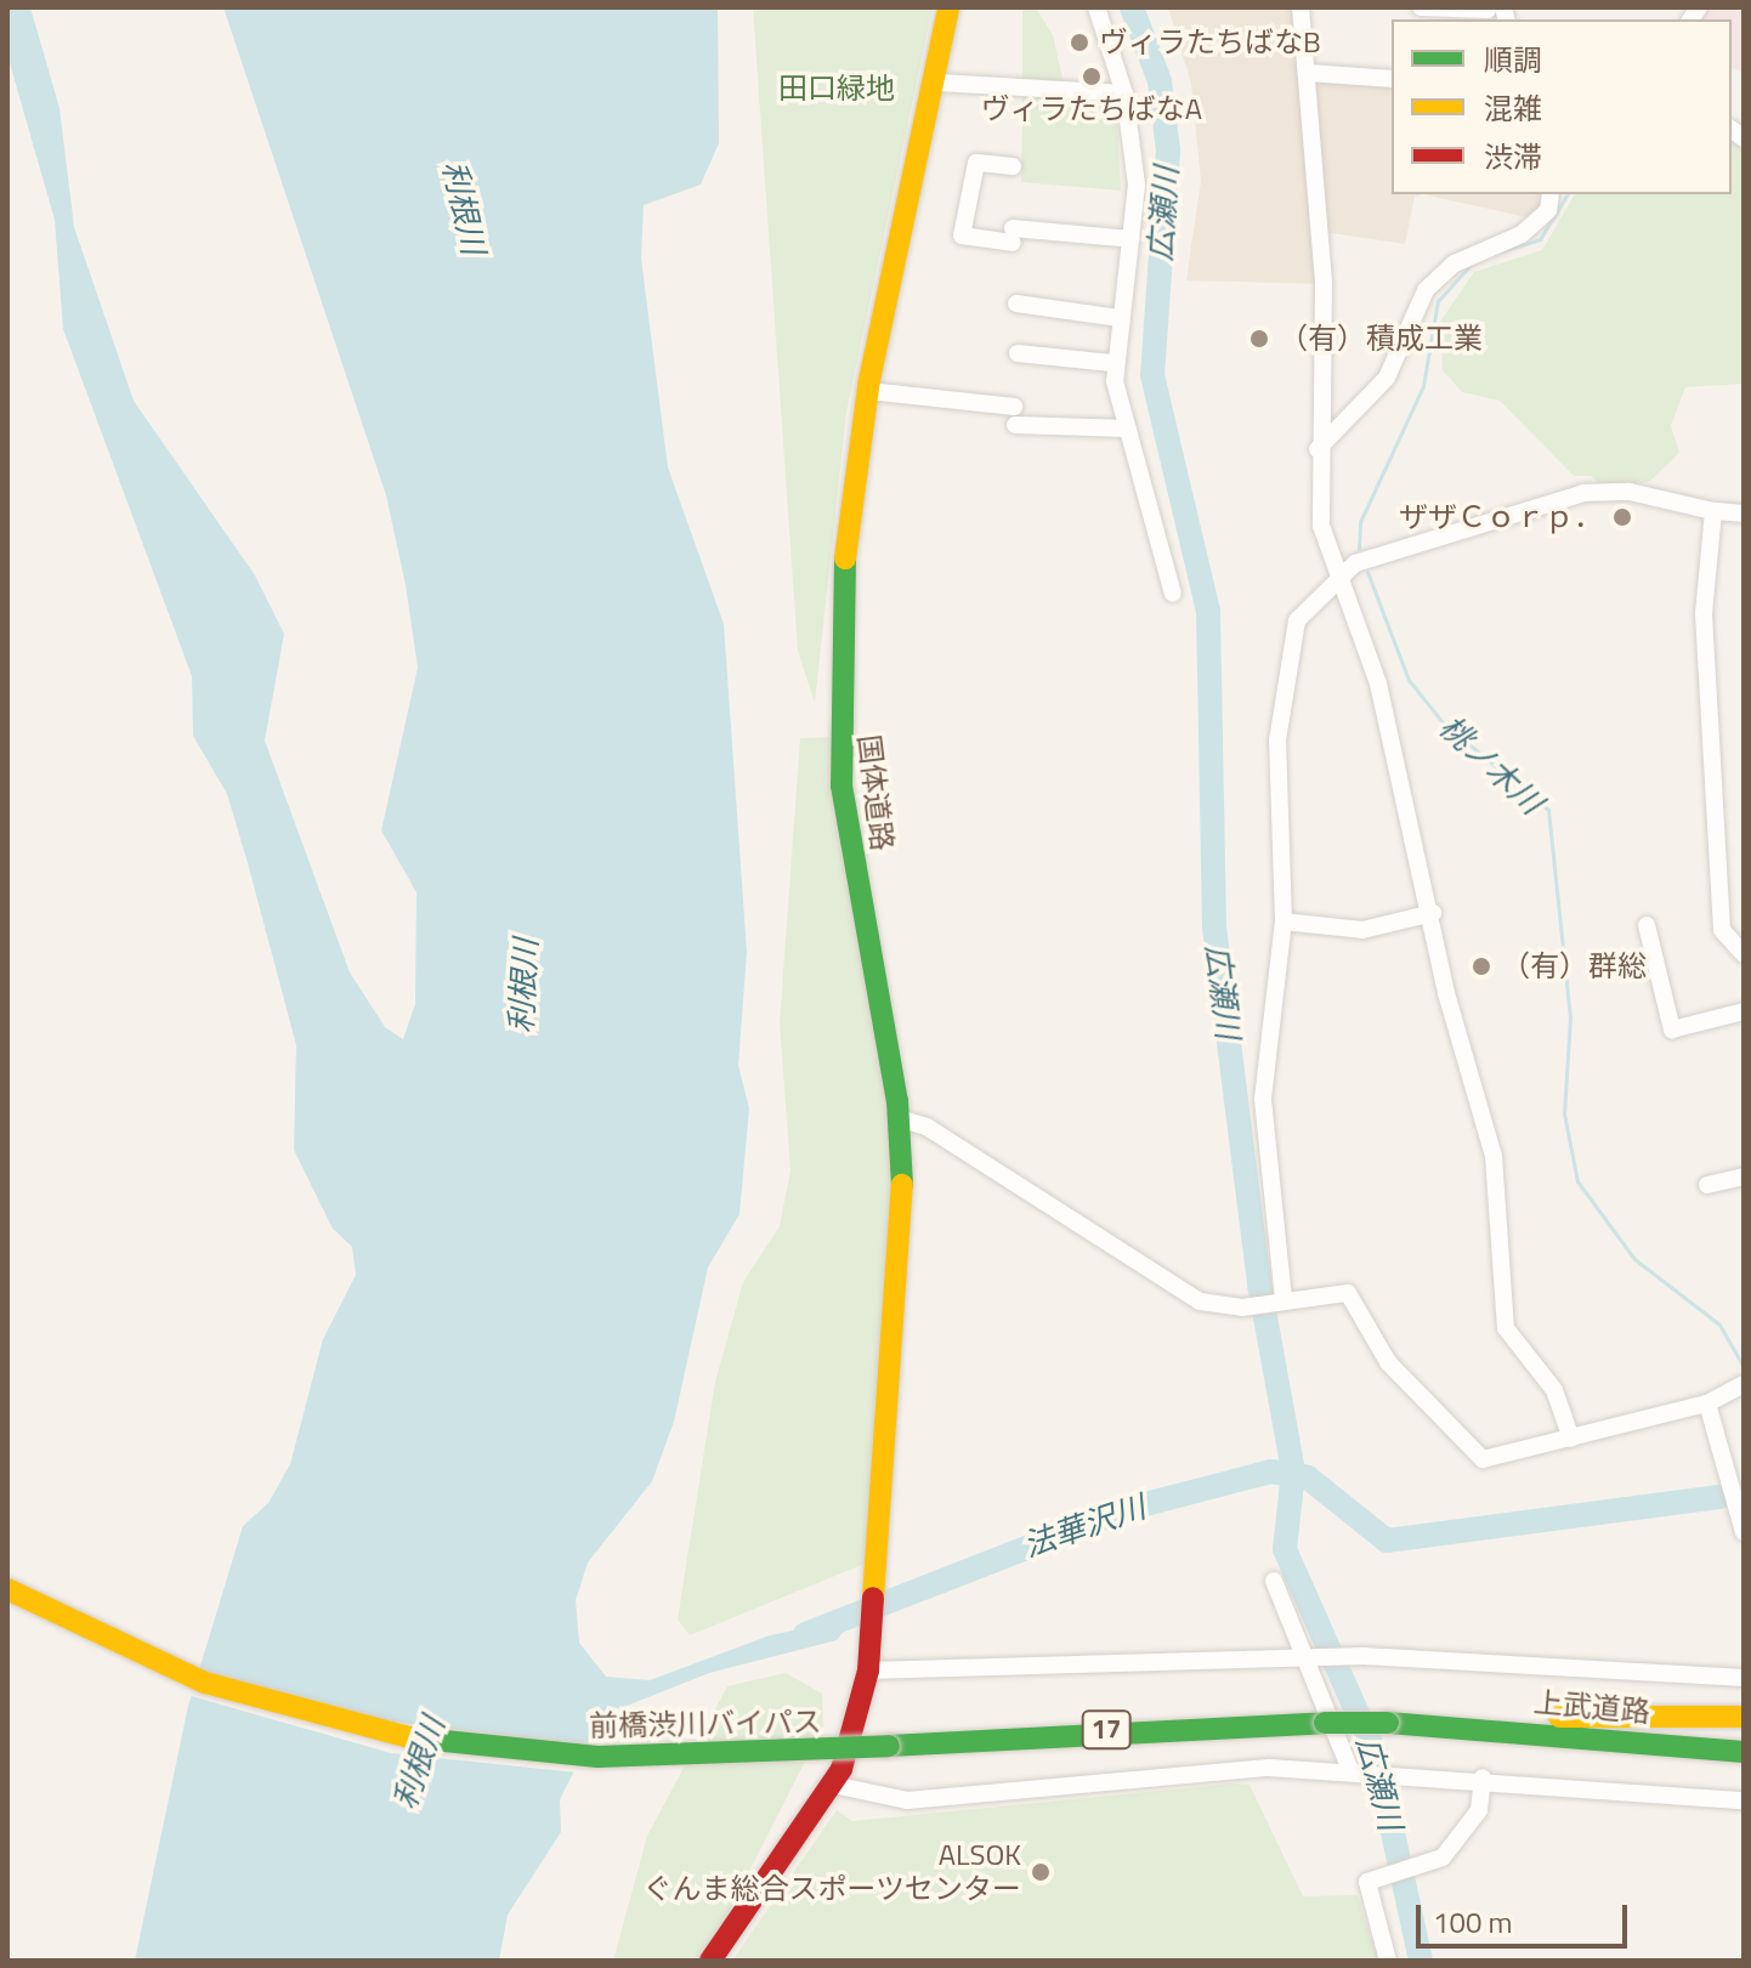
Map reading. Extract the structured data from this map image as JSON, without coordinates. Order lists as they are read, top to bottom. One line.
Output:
{"streets":{"main road":["国体道路","上武道路","前橋渋川バイパス","17"]},"crossings":[["上武道路","前橋渋川バイパス"]],"water":["利根川","広瀬川","桃ノ木川","法華沢川"],"parks":["田口緑地"],"places":["ヴィラたちばなB","ヴィラたちばなA","（有）積成工業","ザザＣｏｒｐ．","（有）群総","ALSOK ぐんま総合スポーツセンター"],"legend":["順調","混雑","渋滞"],"scale_bar":"100 m"}
